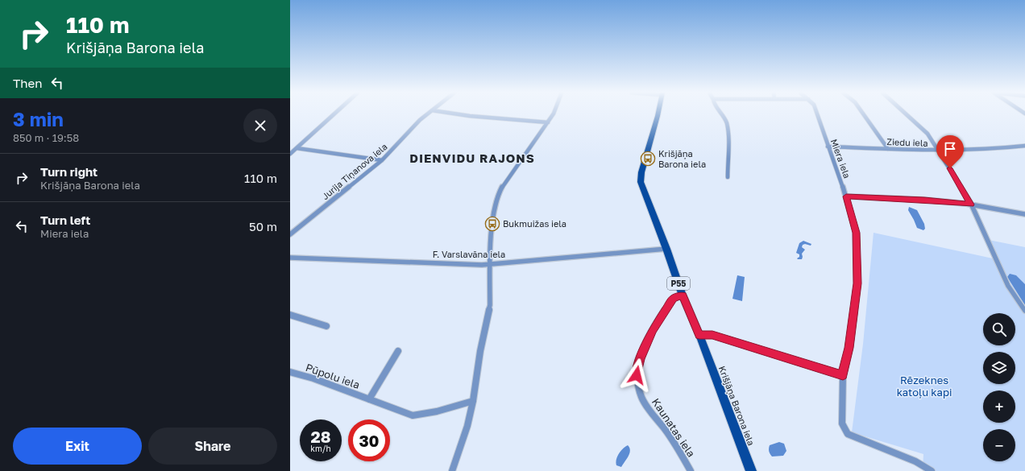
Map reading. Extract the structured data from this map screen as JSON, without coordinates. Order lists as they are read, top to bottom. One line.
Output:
{"streets":{"main road":["P55","Krišjāņa Barona iela"],"street":["Ziedu iela","Miera iela","Jurija Tiņanova iela","F. Varslavāna iela","Pūpolu iela","Kaunatas iela"]},"crossings":[["Ziedu iela","Miera iela"],["F. Varslavāna iela","Krišjāņa Barona iela"],["Krišjāņa Barona iela","Kaunatas iela"]],"districts":["DIENVIDU RAJONS"],"parks":["Rēzeknes katoļu kapi"],"places":{"bus stop":["Krišjāņa Barona iela","Bukmuižas iela"]},"page":{"turn":["110 m","Krišjāņa Barona iela"],"then":"Then","heading":["3 min","850 m · 19:58"],"list":[{"name":"Turn right","note":"Krišjāņa Barona iela","value":"110 m"},{"name":"Turn left","note":"Miera iela","value":"50 m"}],"map_buttons":["+","−"],"speed":"28 km/h","limit":"30","buttons":["Exit","Share"]}}
